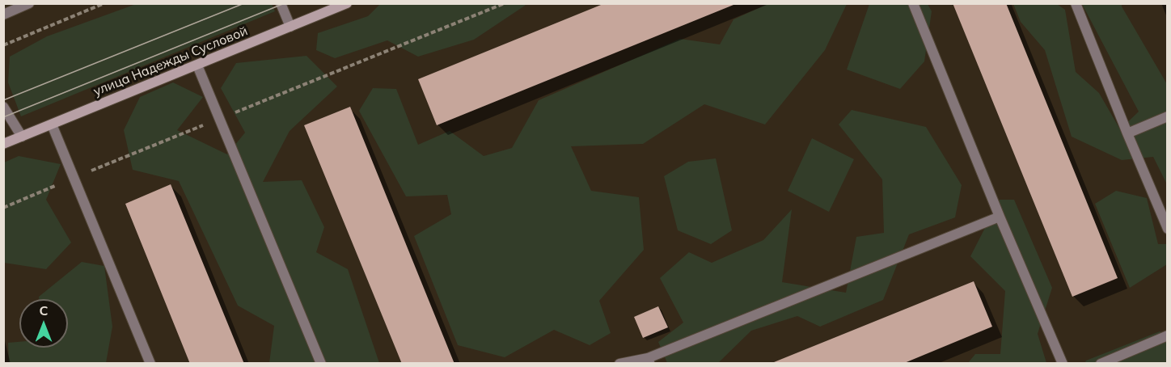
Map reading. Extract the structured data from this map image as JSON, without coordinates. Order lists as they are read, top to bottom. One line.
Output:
{"streets":{"main road":["улица Надежды Сусловой"]},"north":"top"}
